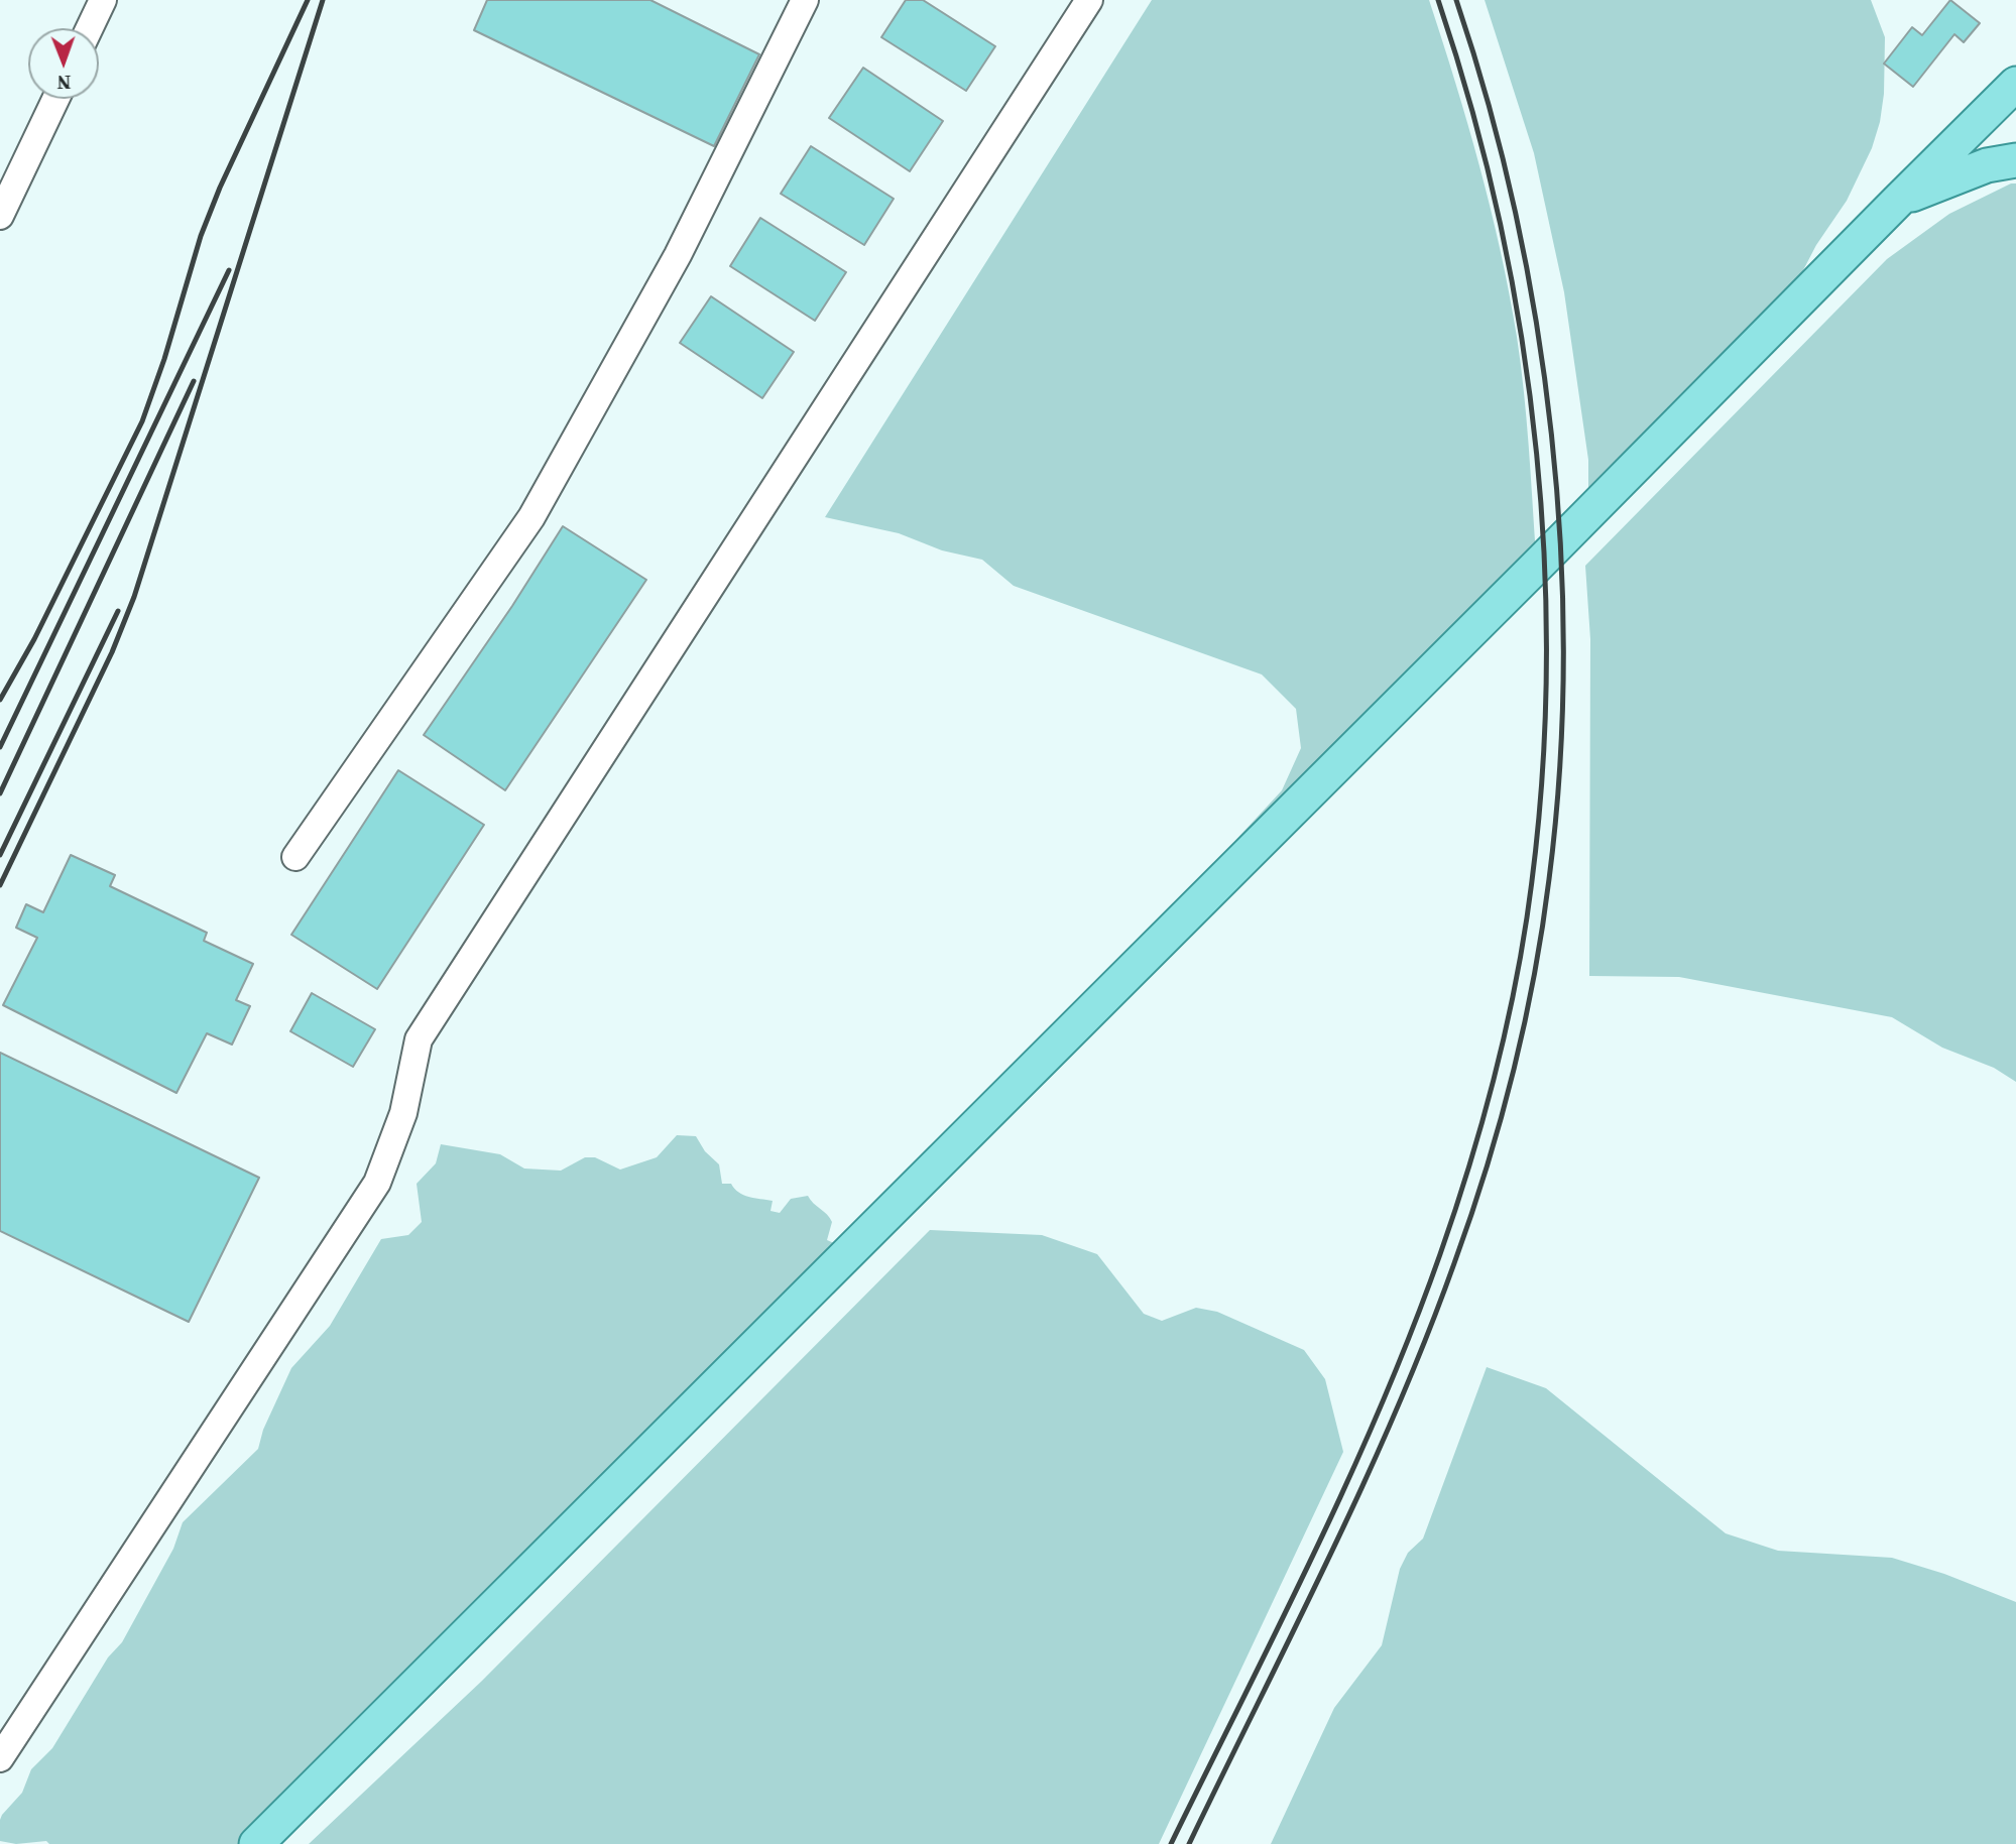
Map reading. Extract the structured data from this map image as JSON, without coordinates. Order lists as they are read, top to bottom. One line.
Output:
{"north":"bottom"}
